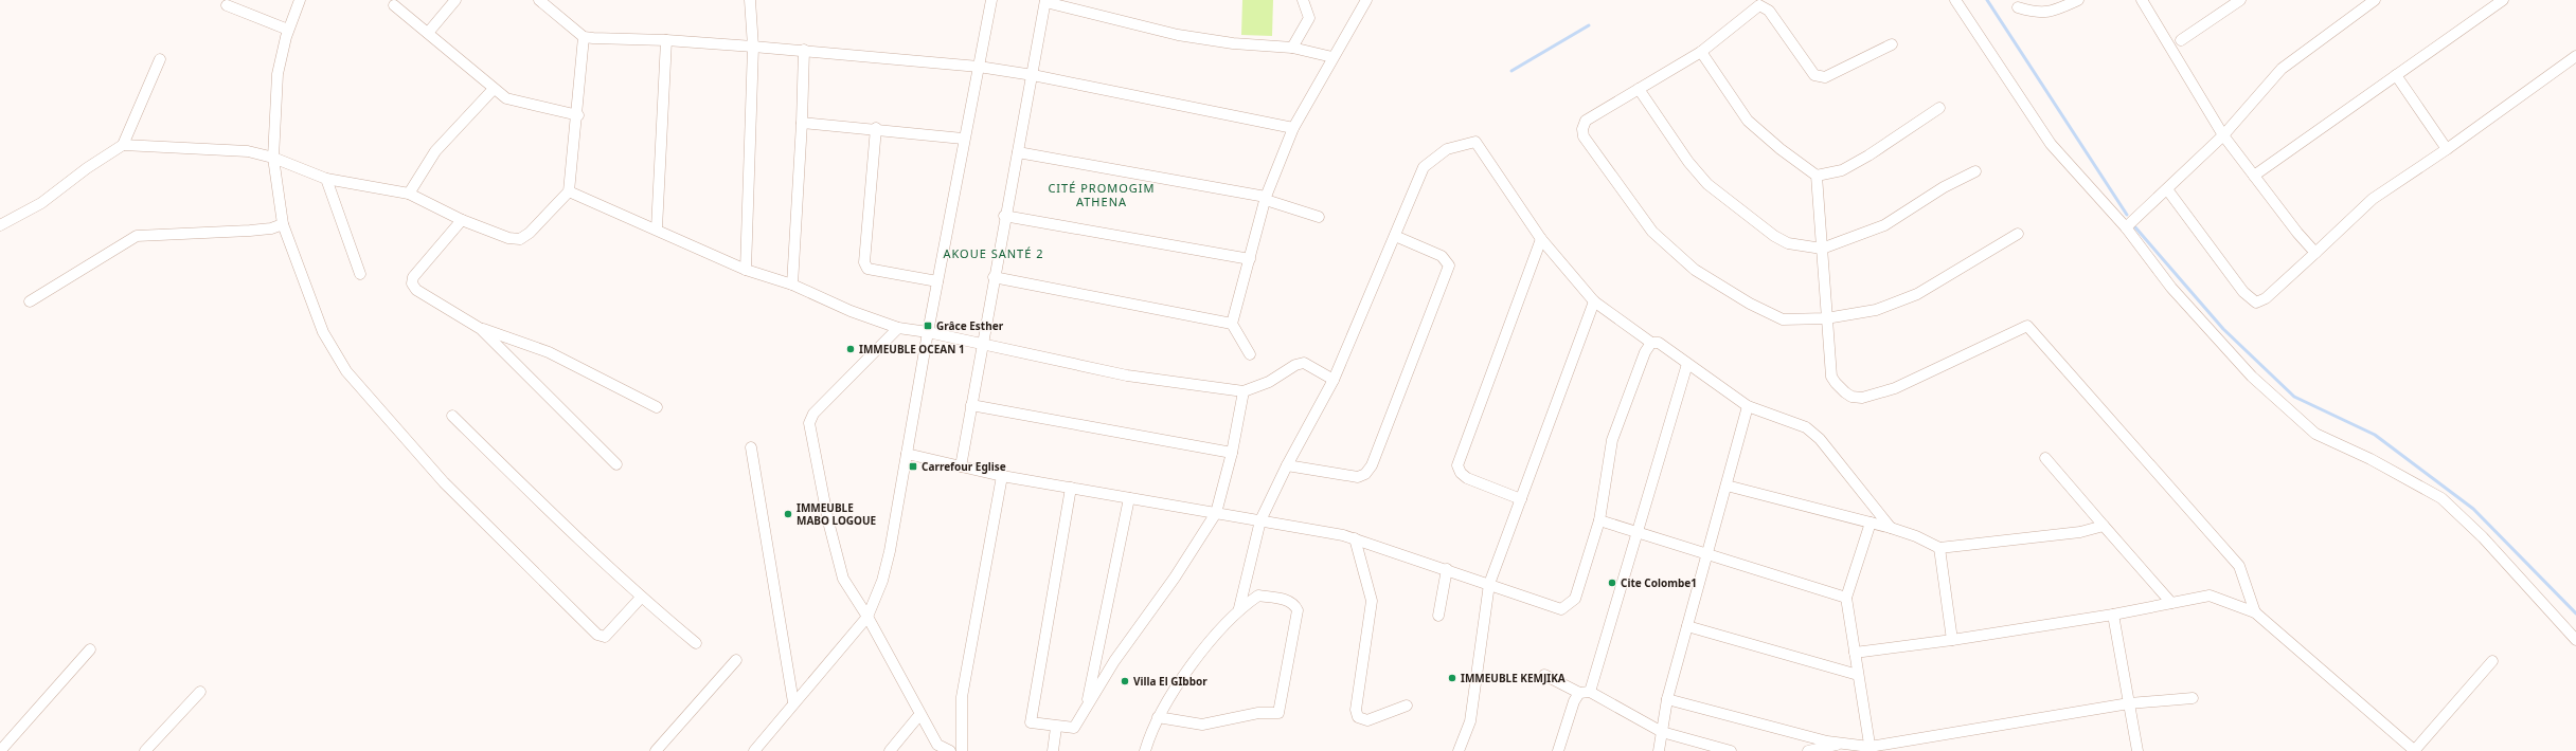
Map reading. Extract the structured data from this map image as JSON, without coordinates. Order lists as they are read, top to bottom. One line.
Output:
{"districts":["CITÉ PROMOGIM ATHENA","AKOUE SANTÉ 2"],"places":{"transit":["Grâce Esther","Carrefour Eglise"],"other":["IMMEUBLE OCEAN 1","IMMEUBLE MABO LOGOUE","Cite Colombe1","IMMEUBLE KEMJIKA","Villa El GIbbor"]}}
